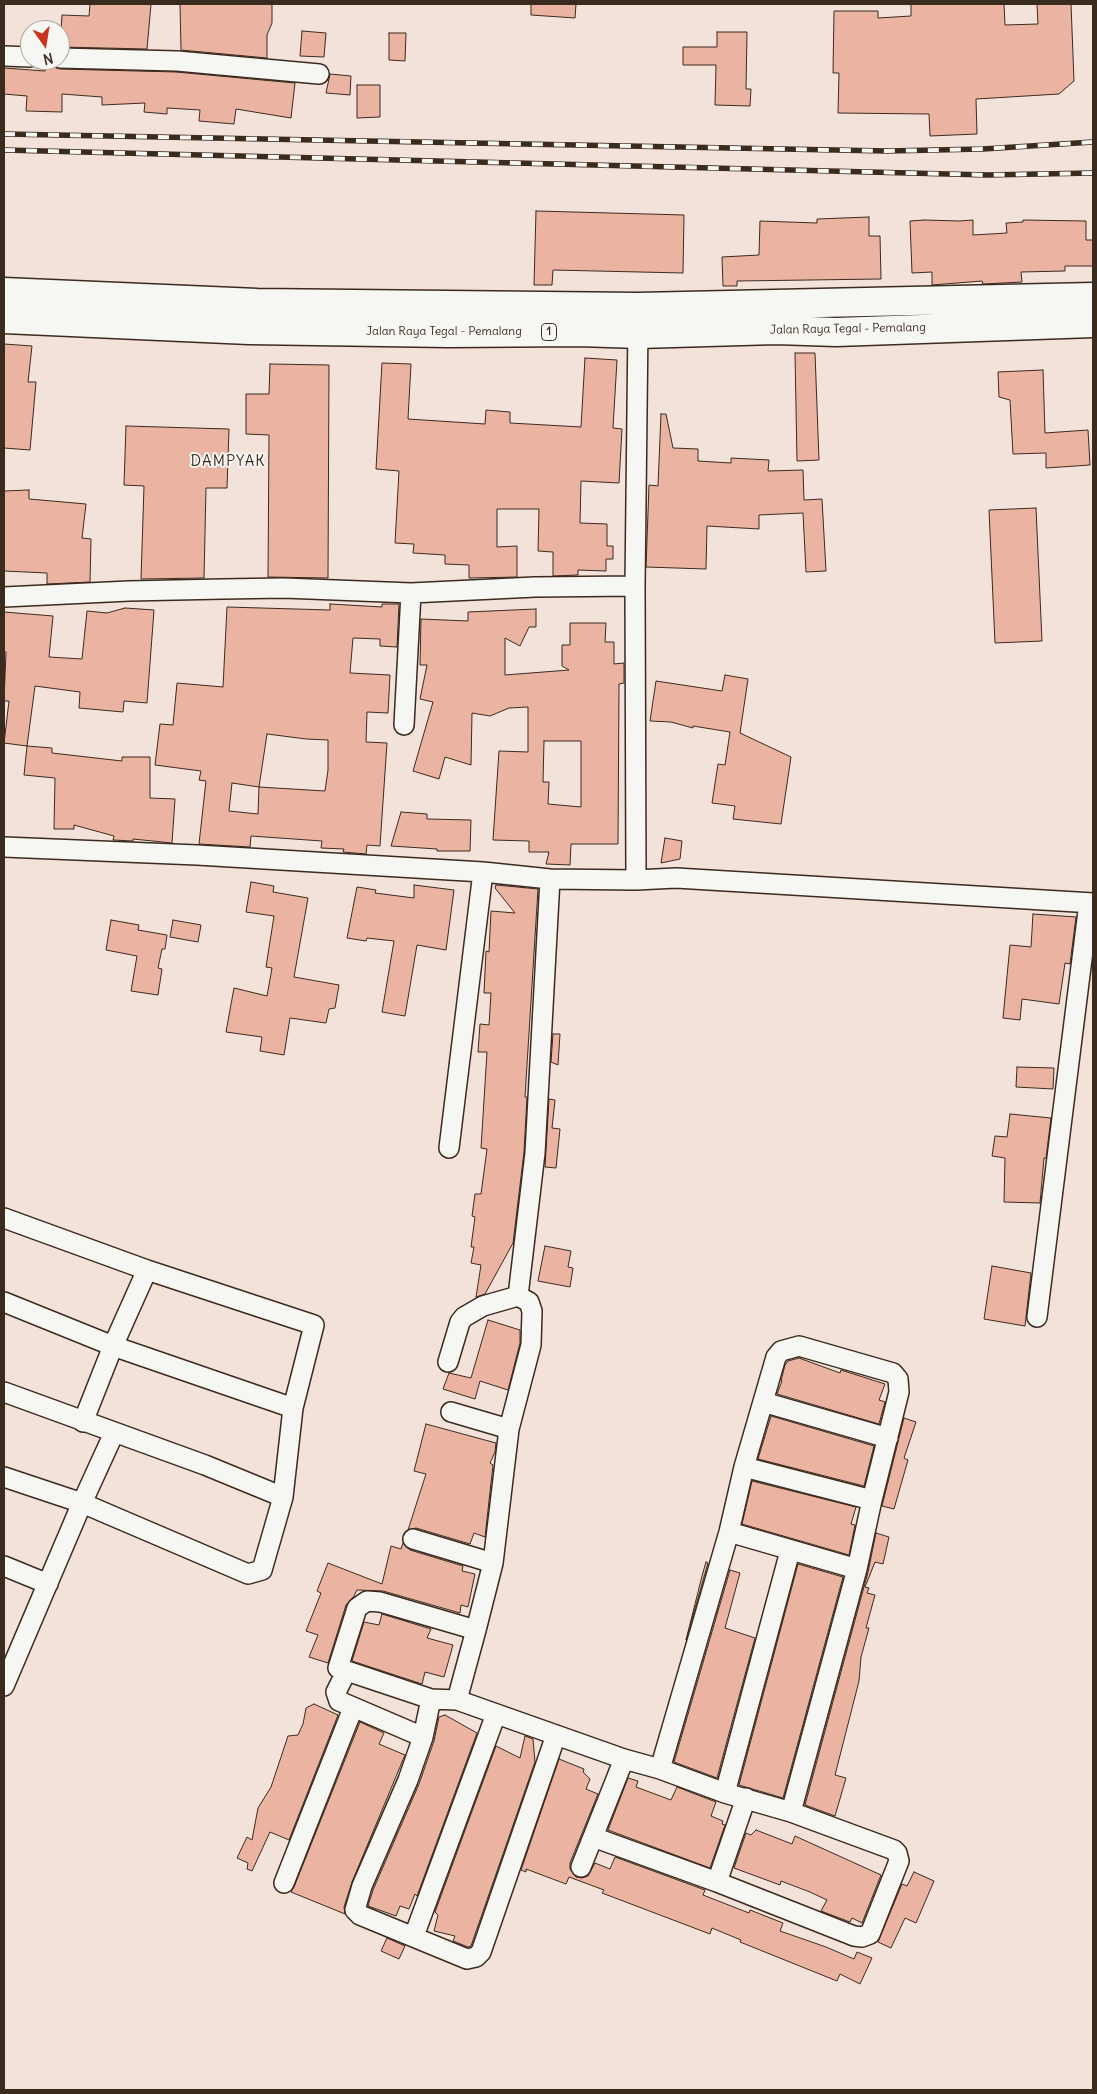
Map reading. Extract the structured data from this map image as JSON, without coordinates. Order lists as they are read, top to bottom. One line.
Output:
{"streets":{"highway":["Jalan Raya Tegal - Pemalang","1"]},"districts":["DAMPYAK"],"north":"bottom"}
